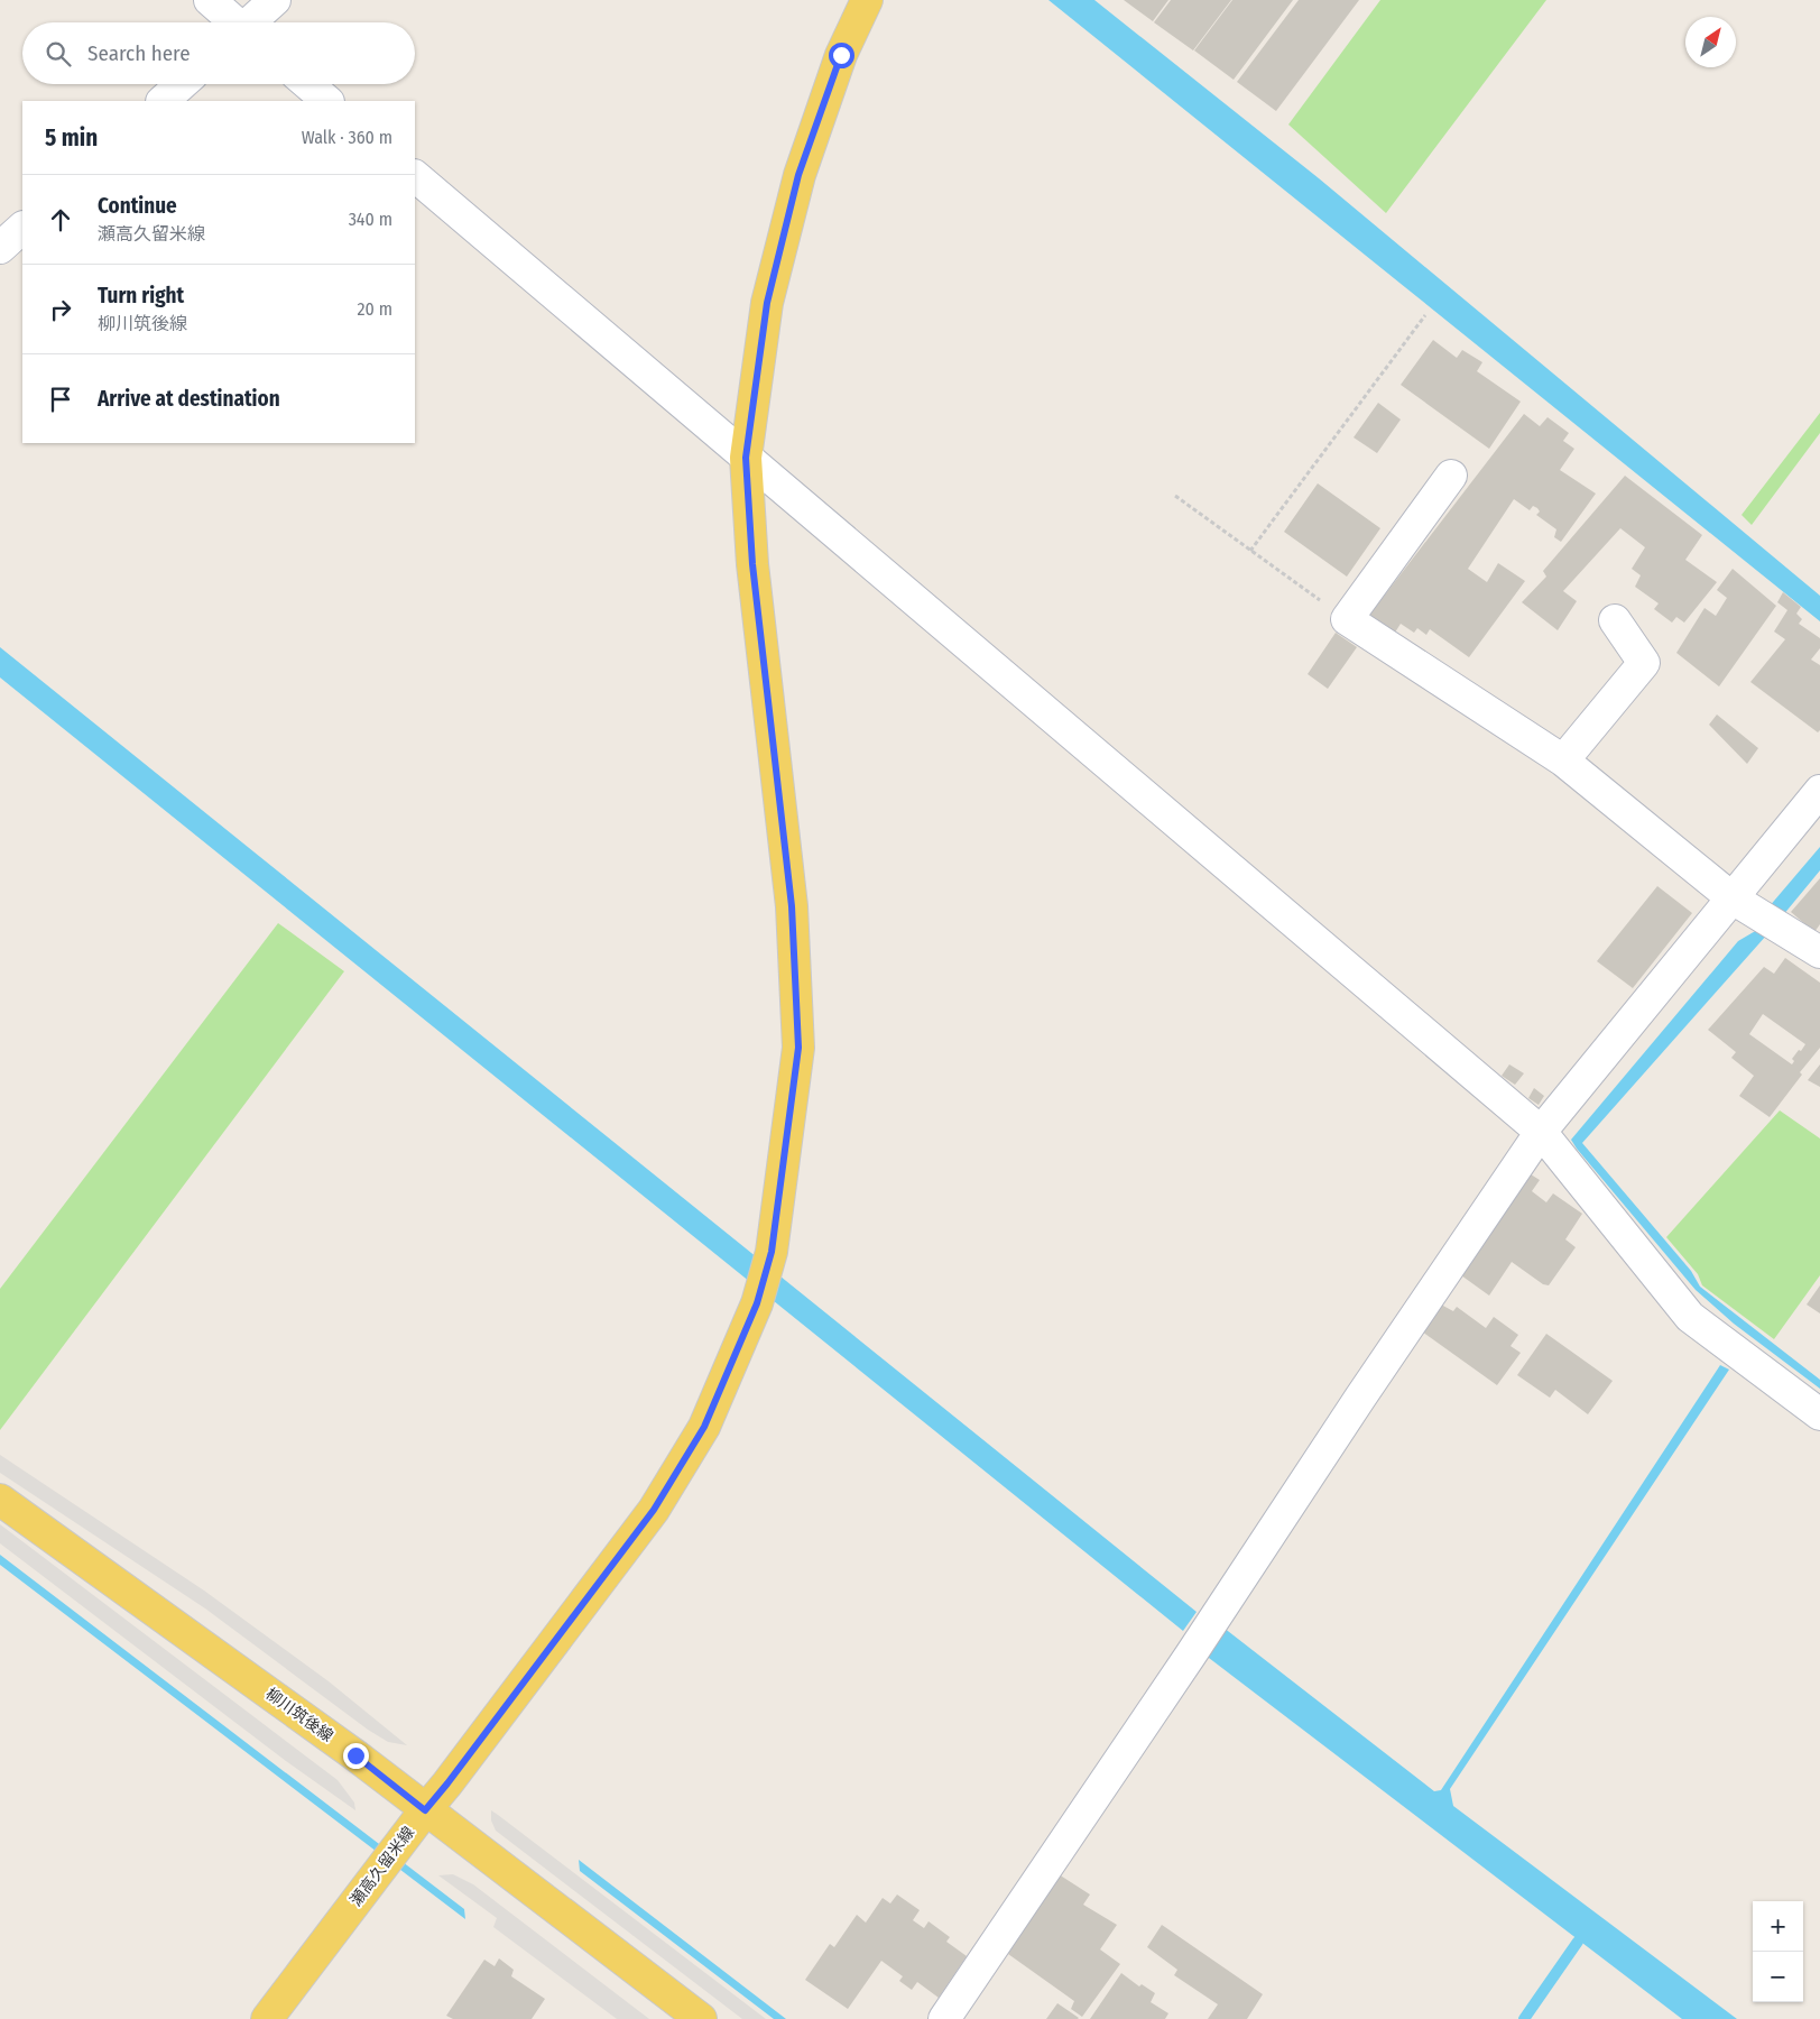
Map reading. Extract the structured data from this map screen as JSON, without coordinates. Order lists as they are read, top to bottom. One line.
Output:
{"streets":{"main road":["柳川筑後線","瀬高久留米線"]},"crossings":[["柳川筑後線","瀬高久留米線"]],"north":"top right","page":{"search":"Search here","heading":["5 min","Walk · 360 m"],"list":[["Continue","瀬高久留米線","340 m"],["Turn right","柳川筑後線","20 m"],"Arrive at destination"],"map_buttons":["+","−"]}}
